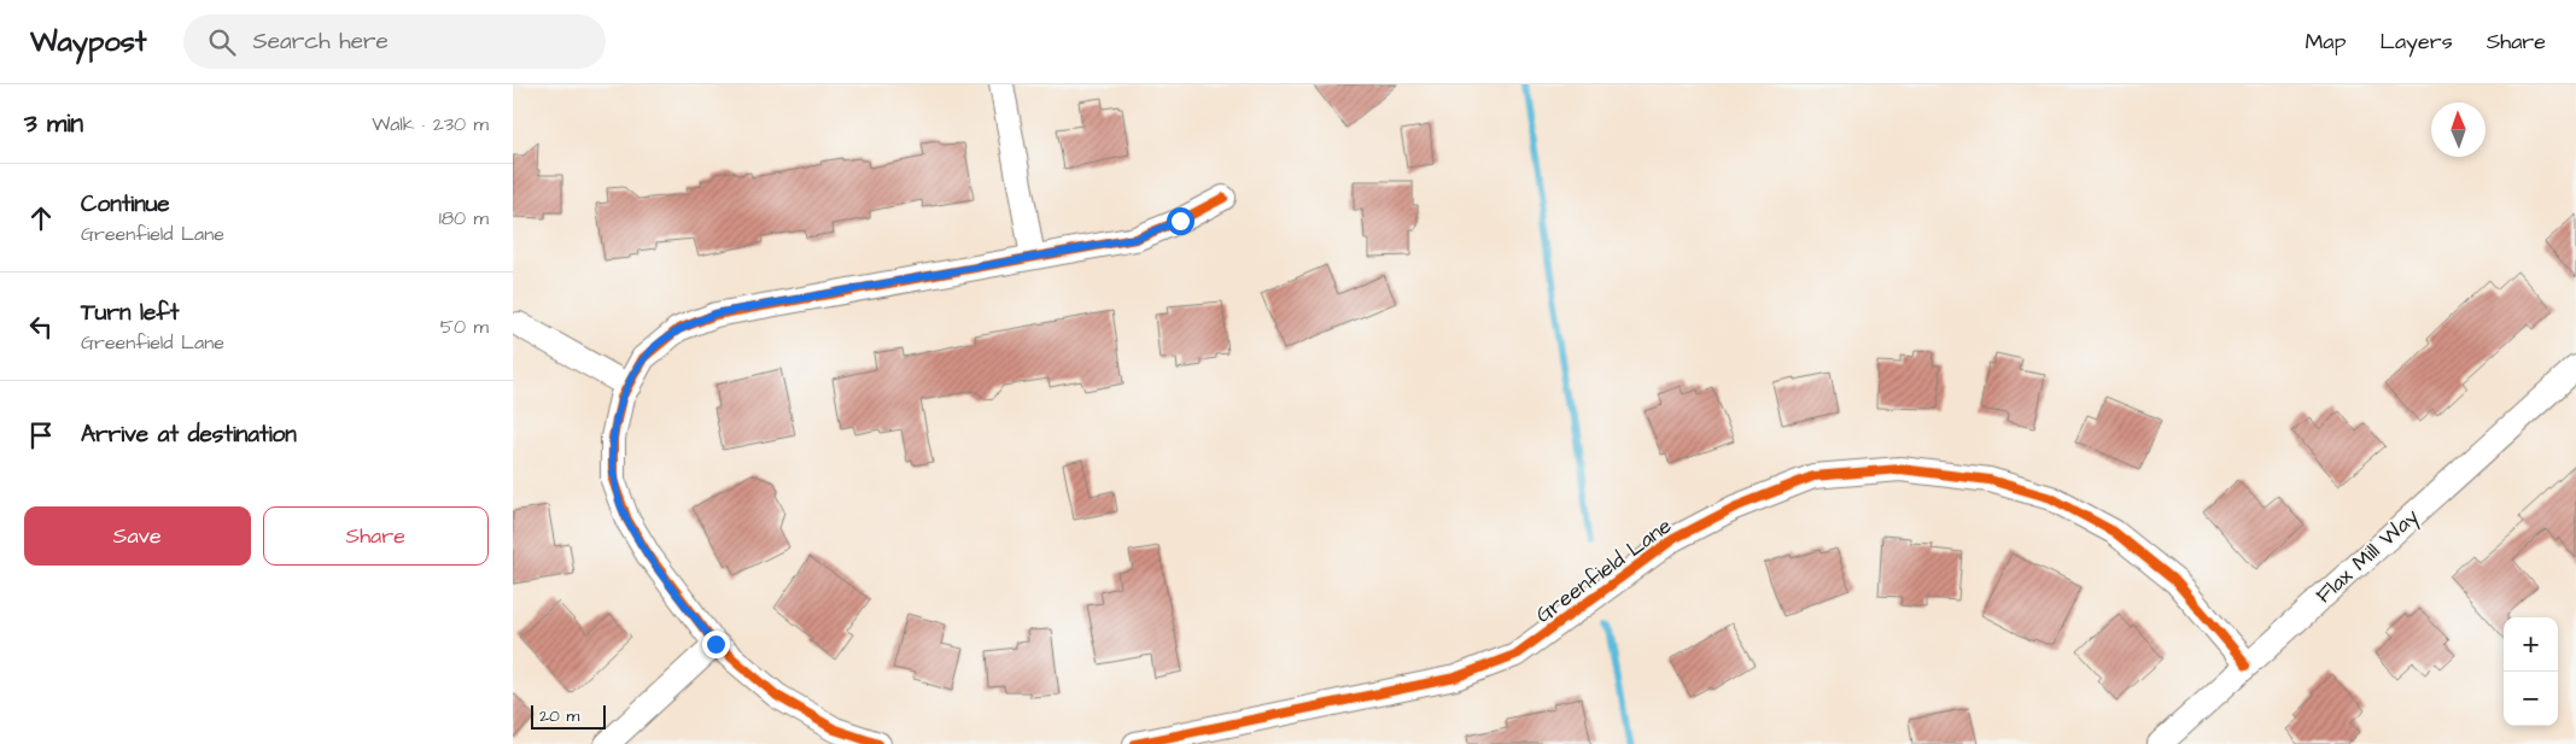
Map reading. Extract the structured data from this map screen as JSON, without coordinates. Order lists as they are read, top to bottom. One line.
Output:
{"streets":{"street":["Flax Mill Way","Greenfield Lane"]},"crossings":[["Flax Mill Way","Greenfield Lane"]],"scale_bar":"20 m","north":"top","page":{"header":"Waypost","search":"Search here","nav":["Map","Layers","Share"],"heading":["3 min","Walk · 230 m"],"list":[["Continue","Greenfield Lane","180 m"],["Turn left","Greenfield Lane","50 m"],"Arrive at destination"],"buttons":["Save","Share"],"map_buttons":["+","−"],"scale":"20 m"}}
